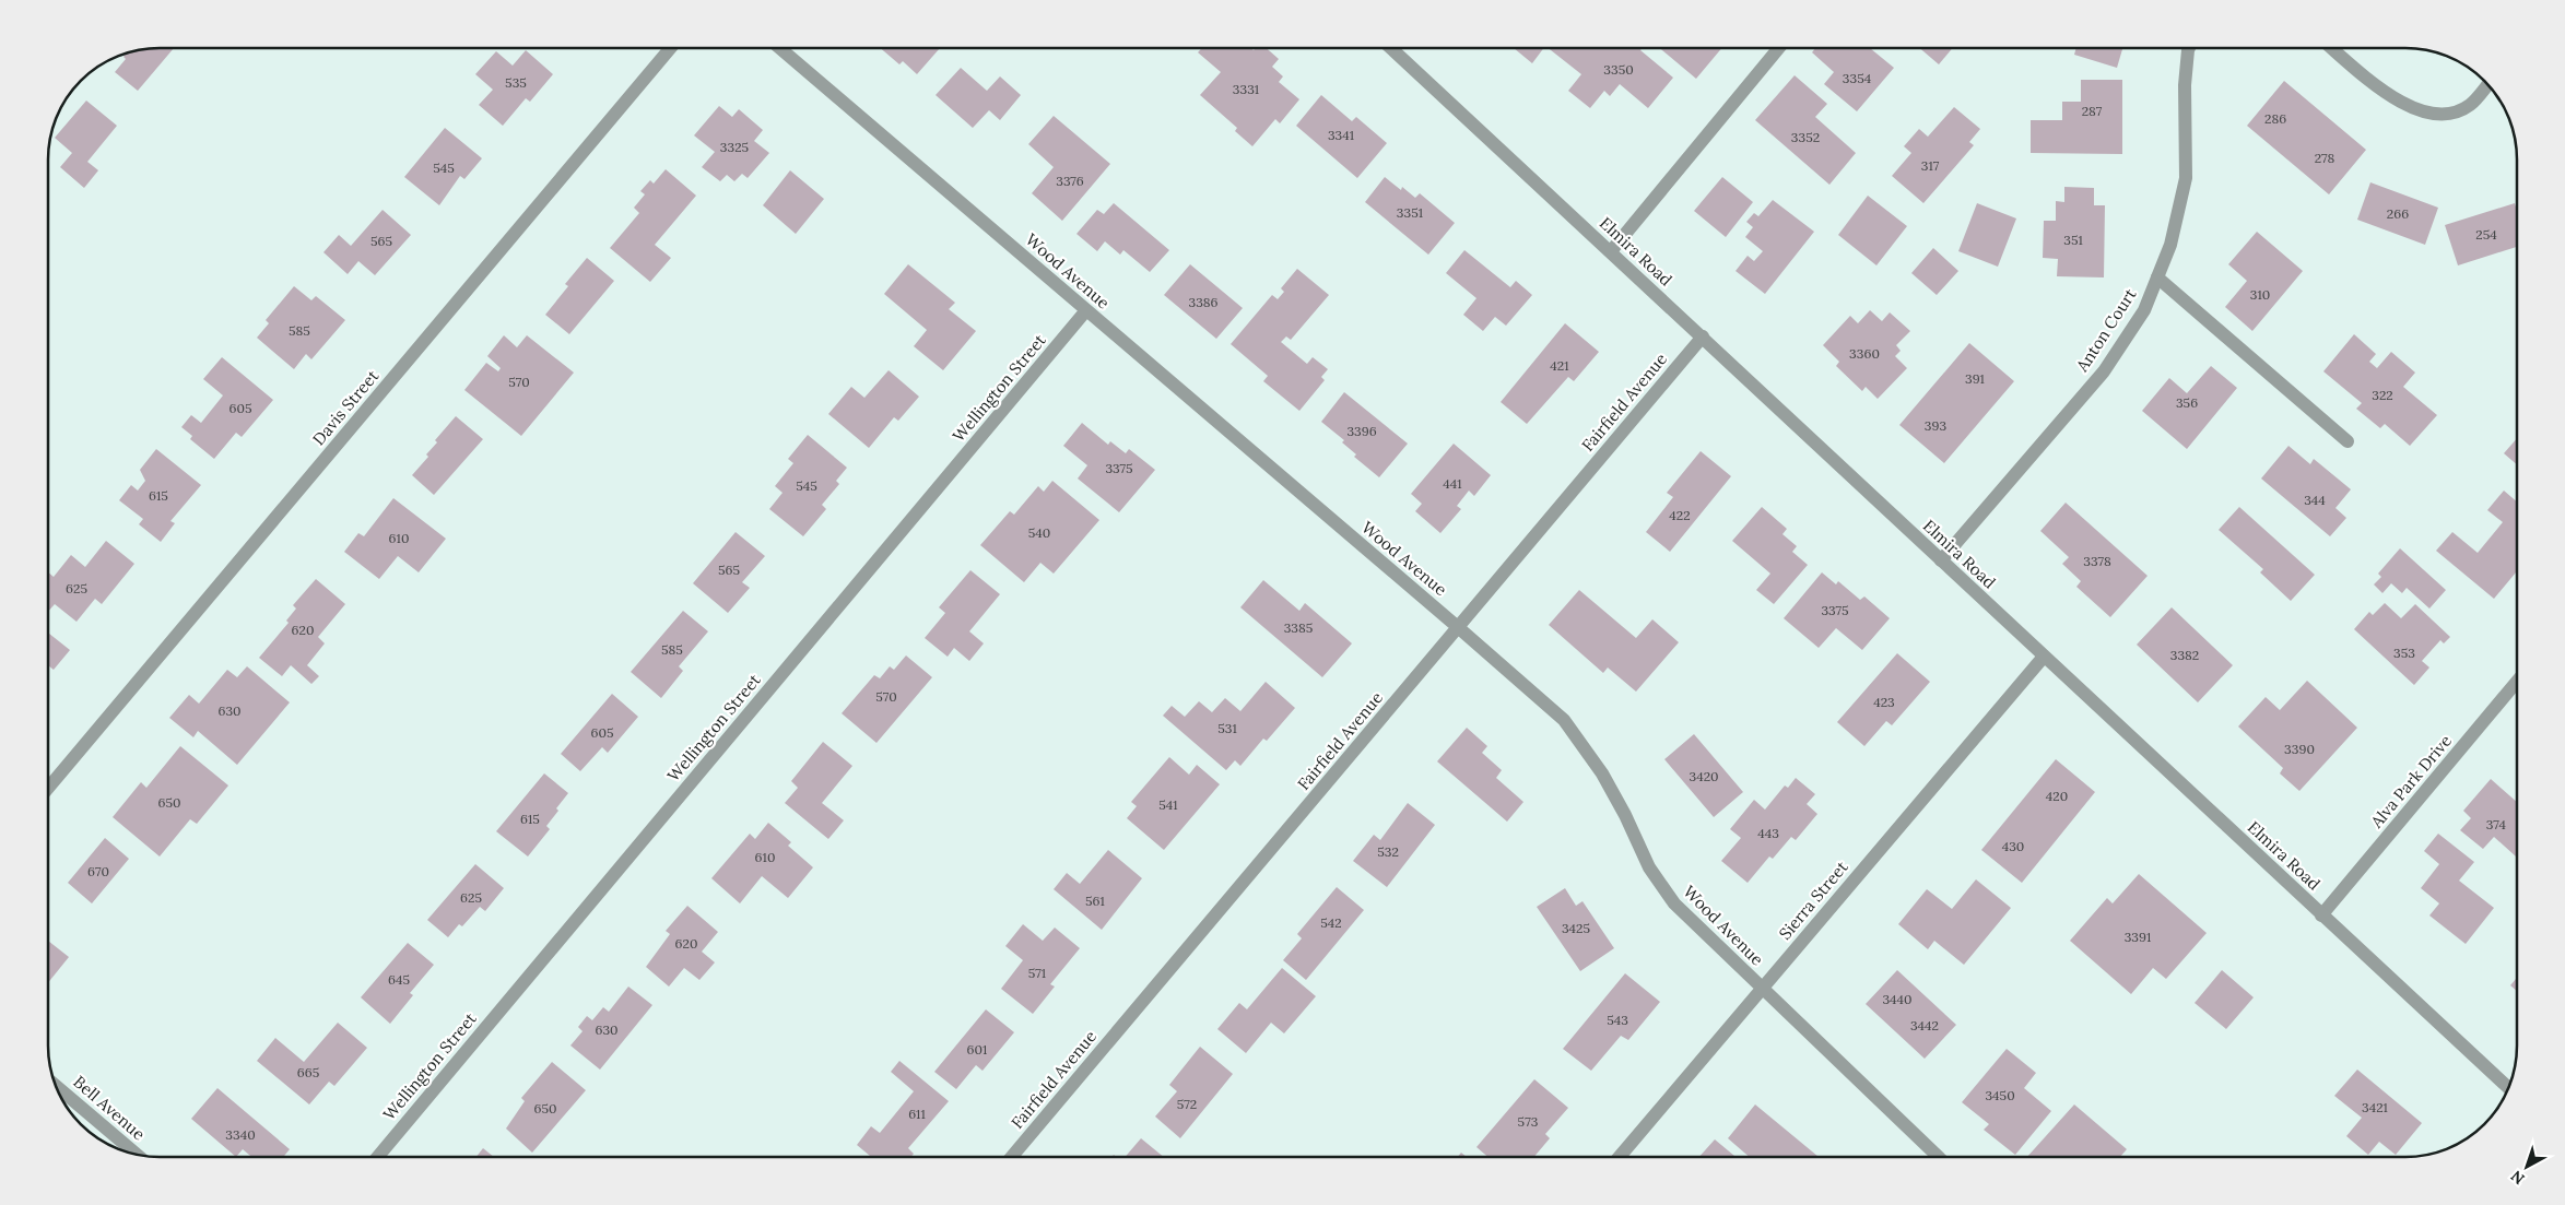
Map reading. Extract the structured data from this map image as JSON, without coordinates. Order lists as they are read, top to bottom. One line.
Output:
{"streets":{"street":["Elmira Road","Wood Avenue","Anton Court","Wellington Street","Fairfield Avenue","Davis Street","Alva Park Drive","Sierra Street","Bell Avenue"]},"crossings":[["Elmira Road","Anton Court"],["Elmira Road","Fairfield Avenue"],["Elmira Road","Alva Park Drive"],["Elmira Road","Sierra Street"],["Wood Avenue","Wellington Street"],["Wood Avenue","Fairfield Avenue"],["Wood Avenue","Sierra Street"]],"house_numbers":["3350","3354","535","3331","287","286","3341","3352","3325","278","317","545","3376","3351","266","254","351","565","310","3386","585","3360","421","391","570","322","356","605","393","3396","3375","441","545","615","344","422","540","610","3378","565","625","3375","3385","620","585","353","3382","570","423","630","531","605","3390","3420","420","650","541","615","374","443","430","532","610","670","625","561","542","3425","3391","620","571","645","3440","543","3442","630","601","665","3450","572","3421","650","611","573","3340"],"north":"bottom left"}
